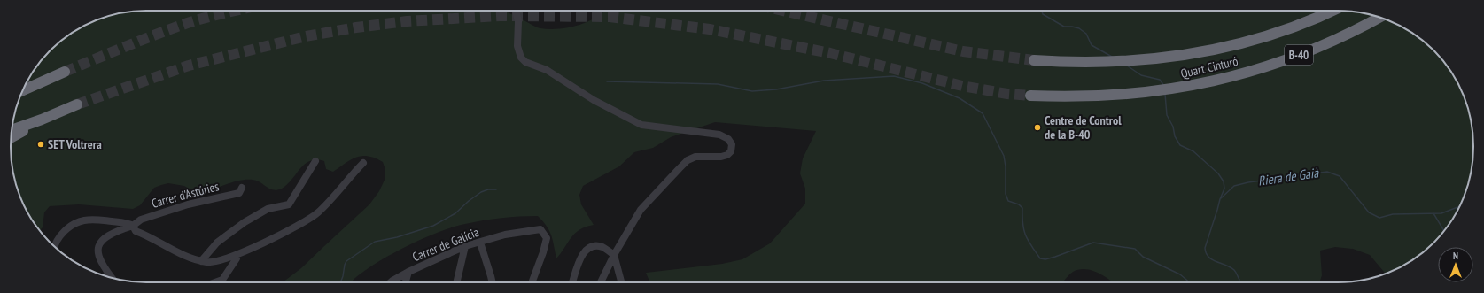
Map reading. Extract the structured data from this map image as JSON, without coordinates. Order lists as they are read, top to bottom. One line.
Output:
{"streets":{"highway":["B-40","Quart Cinturó"],"street":["Carrer d'Astúries","Carrer de Galícia"]},"water":["Riera de Gaià"],"places":["Centre de Control de la B-40","SET Voltrera"],"north":"top"}
